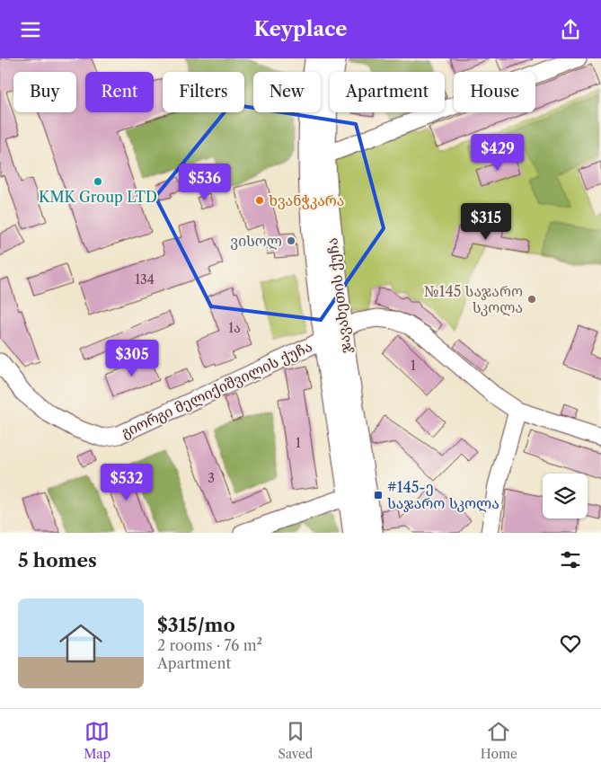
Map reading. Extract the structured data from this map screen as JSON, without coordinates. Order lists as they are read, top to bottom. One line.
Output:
{"streets":{"main road":["ჯავახეთის ქუჩა"],"street":["გიორგი მელიქიშვილის ქუჩა"]},"crossings":[["ჯავახეთის ქუჩა","გიორგი მელიქიშვილის ქუჩა"]],"places":{"other":["KMK Group LTD","ხვანჭკარა","ვისოლ","№145 საჯარო სკოლა"],"transit":["#145-ე საჯარო სკოლა"]},"house_numbers":["134","1ა","1","1","3"],"page":{"header":"Keyplace","chip":["Buy","Rent","Filters","New","Apartment","House"],"price":["$429","$536","$315","$305","$532"],"heading":"5 homes","list":[{"name":"$315/mo","note":"2 rooms · 76 m² · Apartment"}],"tabs":["Map","Saved","Home"]}}
